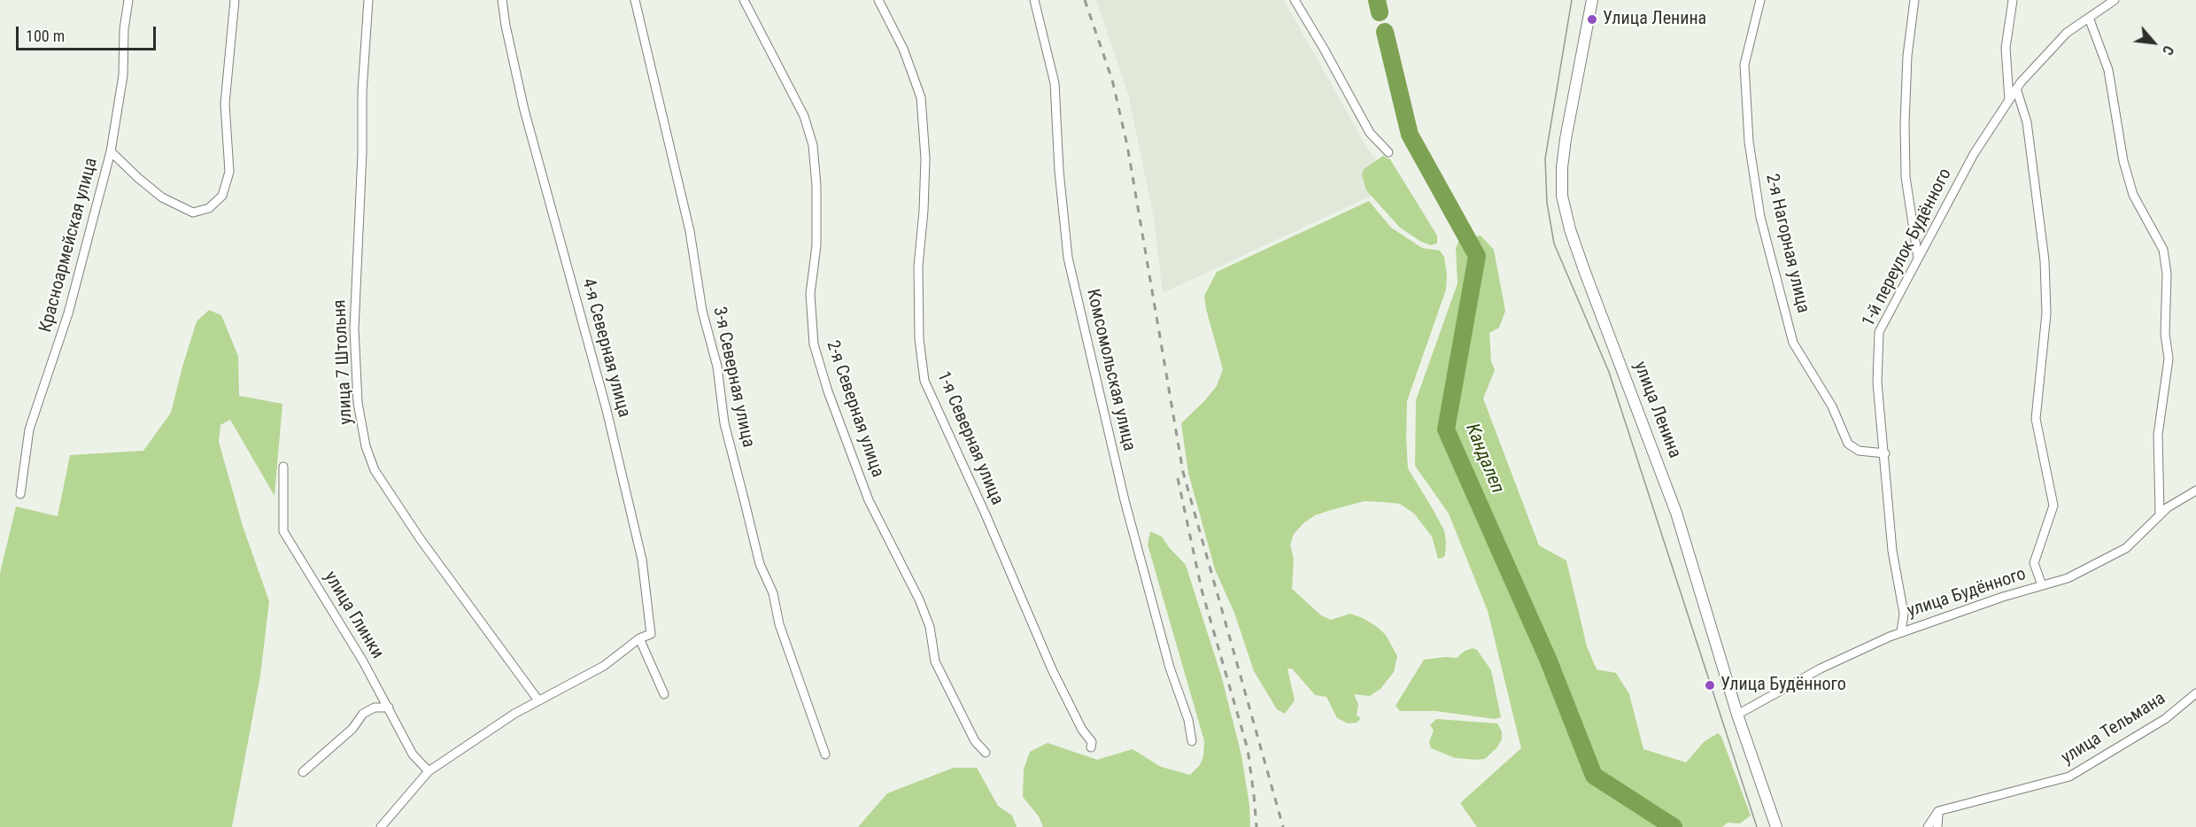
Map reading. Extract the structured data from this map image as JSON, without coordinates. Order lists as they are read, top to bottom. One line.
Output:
{"streets":{"main road":["улица Ленина"],"street":["2-я Нагорная улица","Красноармейская улица","1-й переулок Будённого","4-я Северная улица","улица 7 Штольня","Комсомольская улица","3-я Северная улица","2-я Северная улица","1-я Северная улица","улица Будённого","улица Глинки","улица Тельмана"]},"crossings":[["2-я Нагорная улица","1-й переулок Будённого"],["1-й переулок Будённого","улица Будённого"],["улица Ленина","улица Будённого"]],"water":["Кандалеп"],"places":["Улица Ленина","Улица Будённого"],"scale_bar":"100 m","north":"bottom right"}
